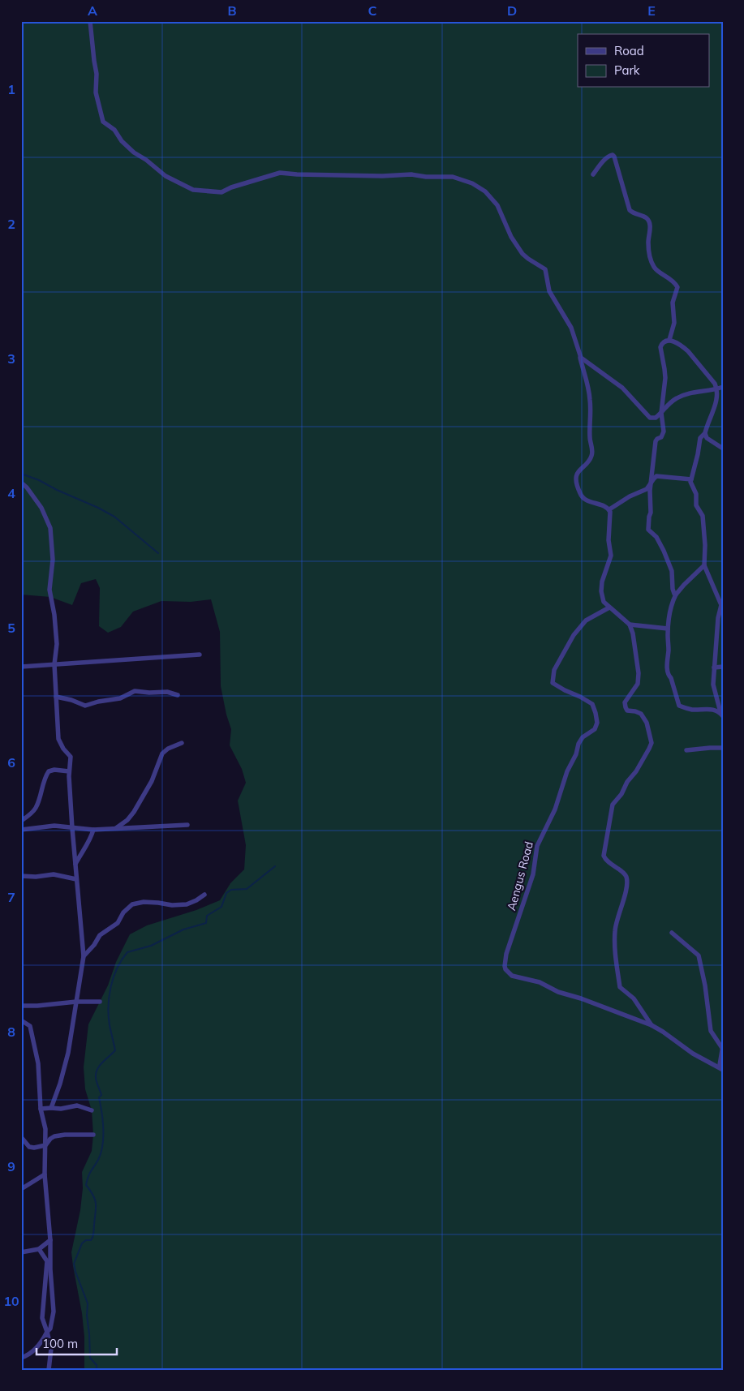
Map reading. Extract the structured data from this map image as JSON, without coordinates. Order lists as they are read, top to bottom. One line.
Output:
{"streets":{"street":["Aengus Road"]},"legend":["Road","Park"],"scale_bar":"100 m","grid":{"columns":["A","B","C","D","E"],"rows":["1","2","3","4","5","6","7","8","9","10"]}}
